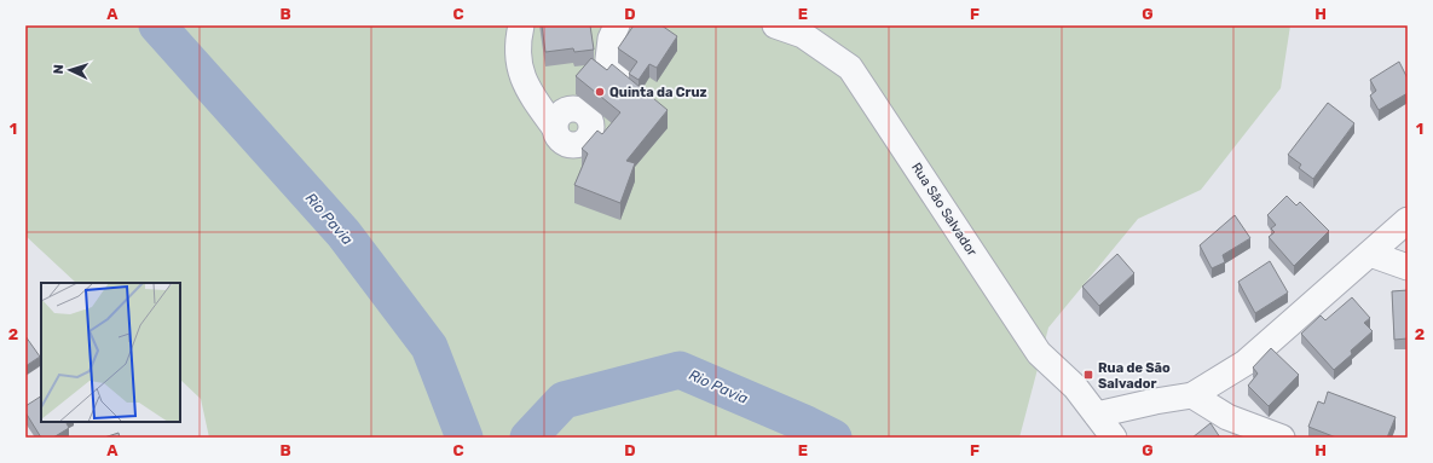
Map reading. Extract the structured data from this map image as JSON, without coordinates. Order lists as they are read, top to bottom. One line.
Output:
{"streets":{"street":["Rua São Salvador"]},"water":["Rio Pavia"],"places":{"other":["Quinta da Cruz"],"transit":["Rua de São Salvador"]},"north":"left","grid":{"columns":["A","B","C","D","E","F","G","H"],"rows":["1","2"]}}
